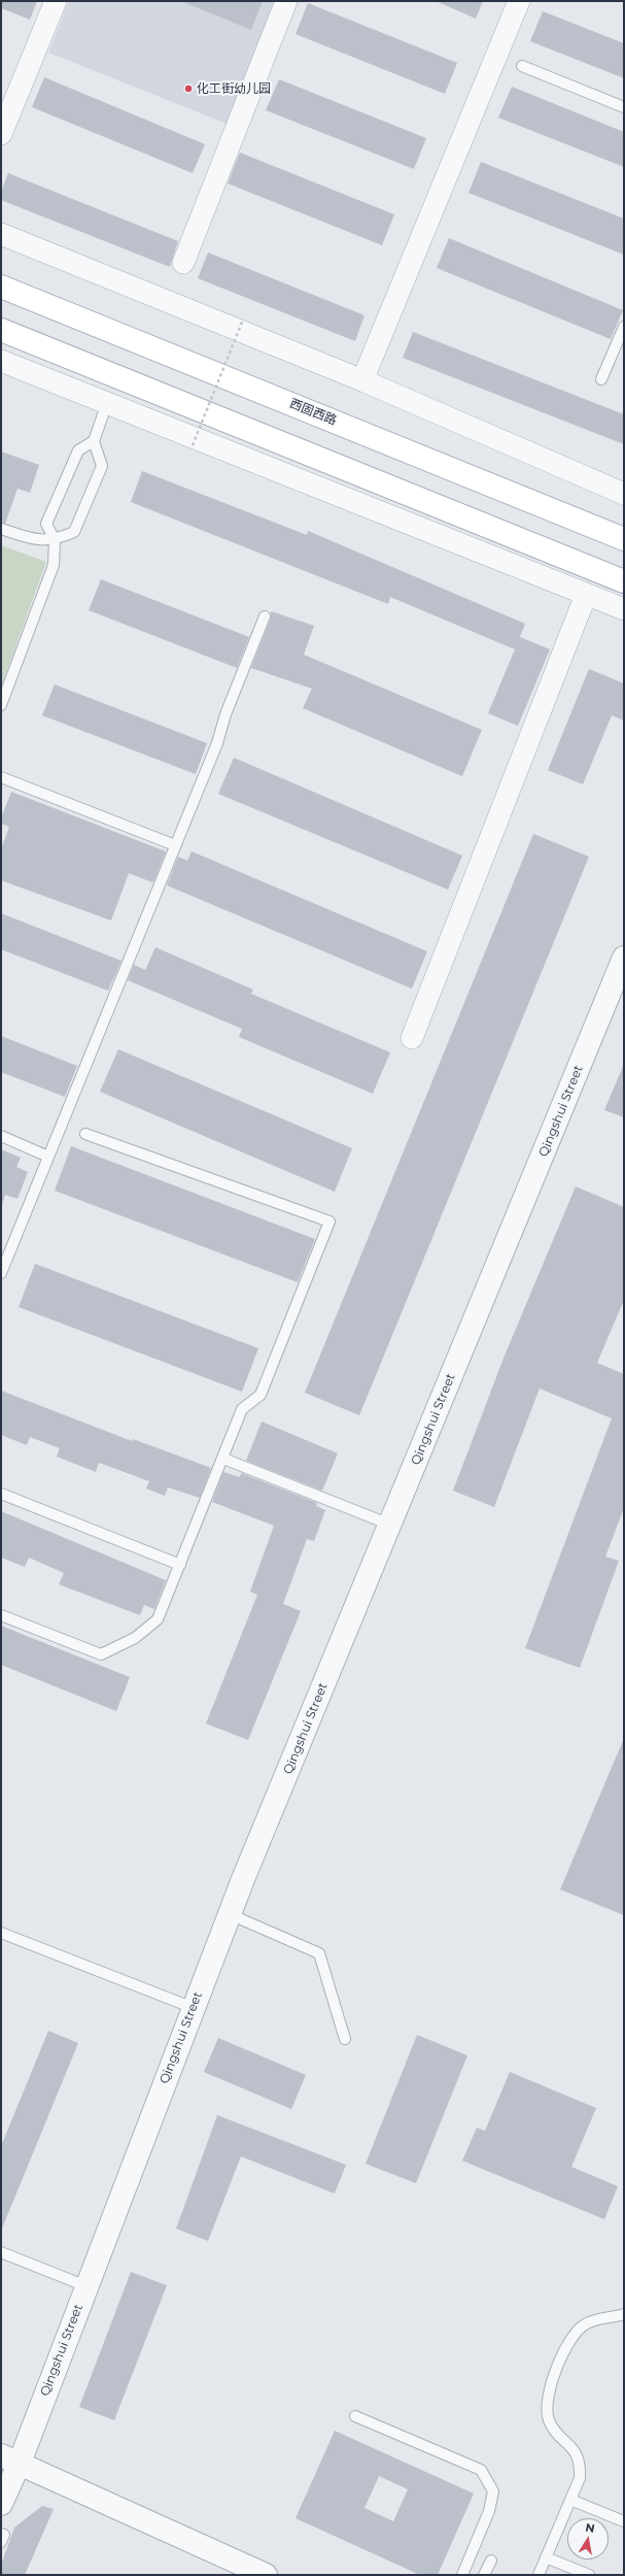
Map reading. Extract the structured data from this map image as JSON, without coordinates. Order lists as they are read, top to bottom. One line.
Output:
{"streets":{"main road":["西固西路"],"street":["Qingshui Street"]},"places":["化工街幼儿园"],"north":"top"}
